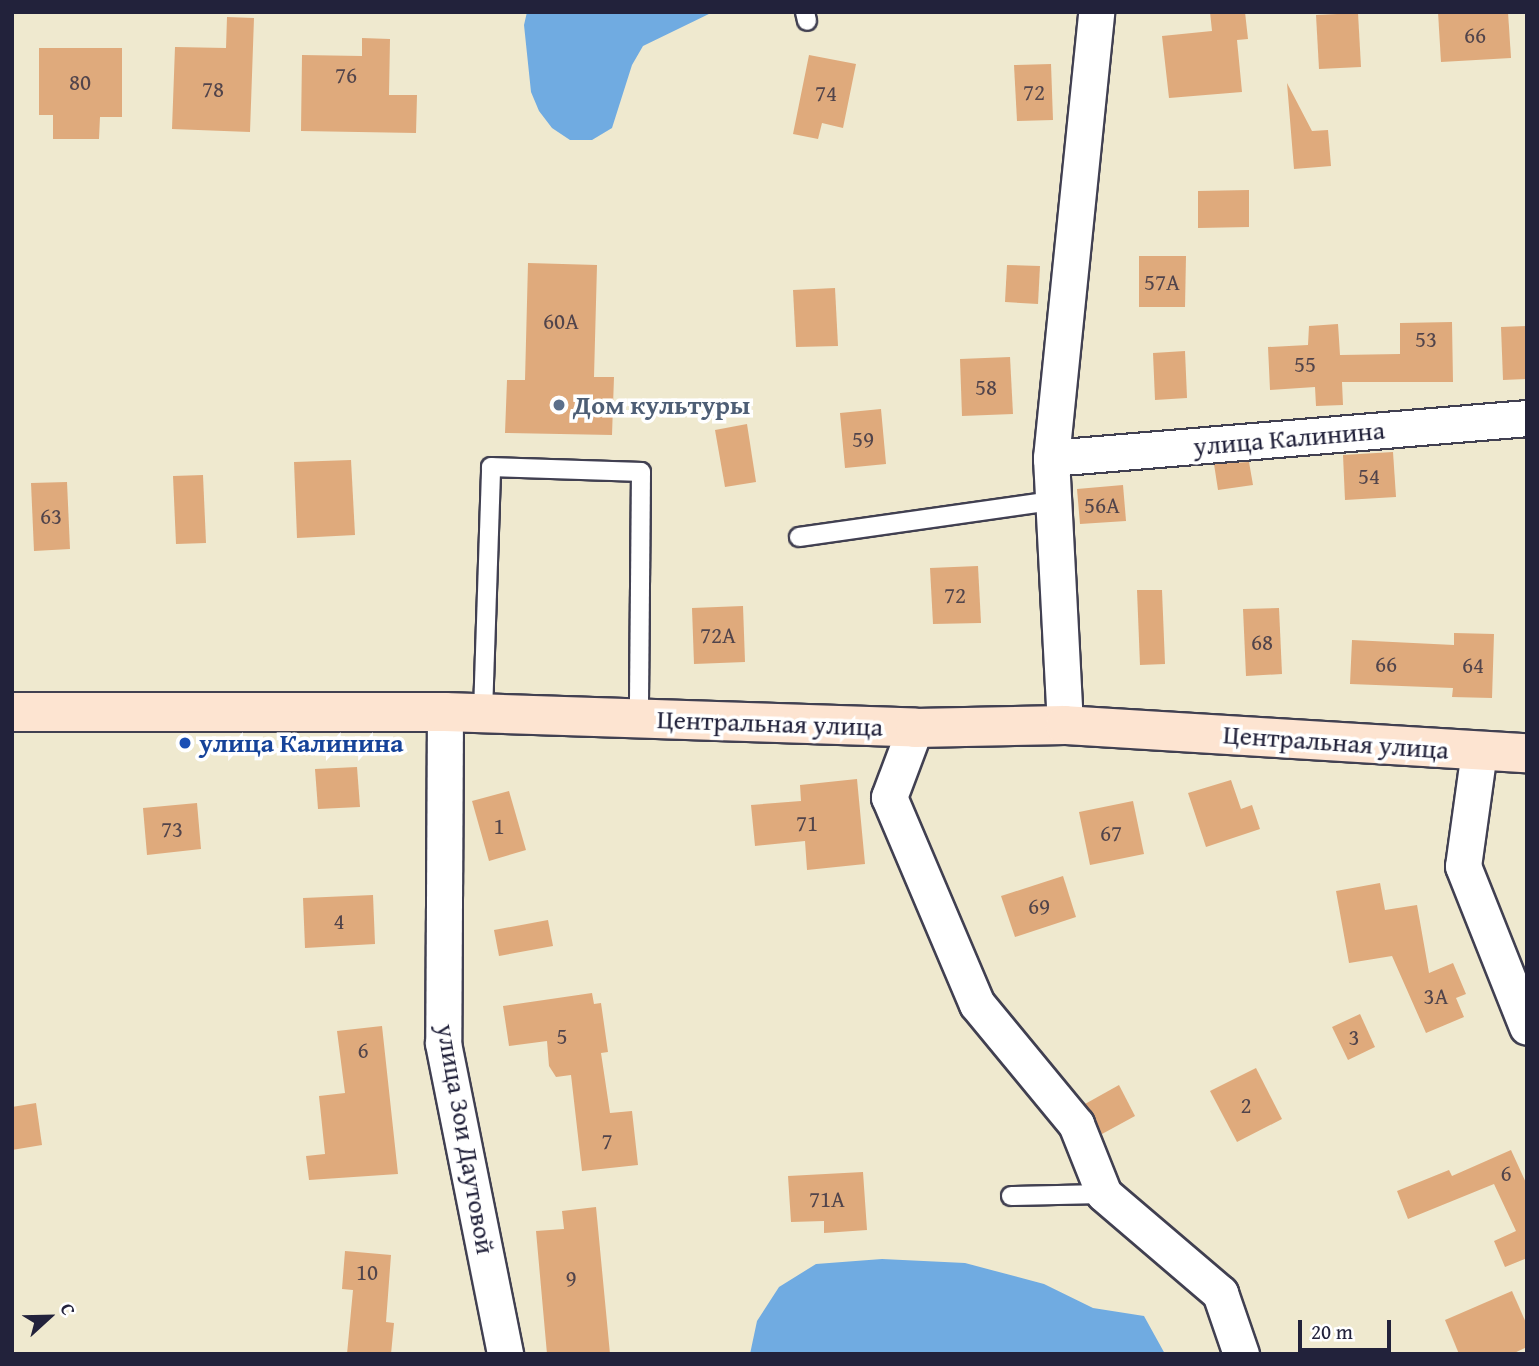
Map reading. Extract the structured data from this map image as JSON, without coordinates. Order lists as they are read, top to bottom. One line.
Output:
{"streets":{"street":["улица Калинина","Центральная улица","улица Зои Даутовой"]},"crossings":[["Центральная улица","улица Зои Даутовой"]],"places":["Дом культуры","улица Калинина"],"house_numbers":["66","76","80","78","72","74","57А","60А","53","55","58","59","54","56А","63","72","72А","68","66","64","71","1","73","67","69","4","3А","5","3","6","2","7","6","71А","10","9"],"scale_bar":"20 m","north":"right"}
